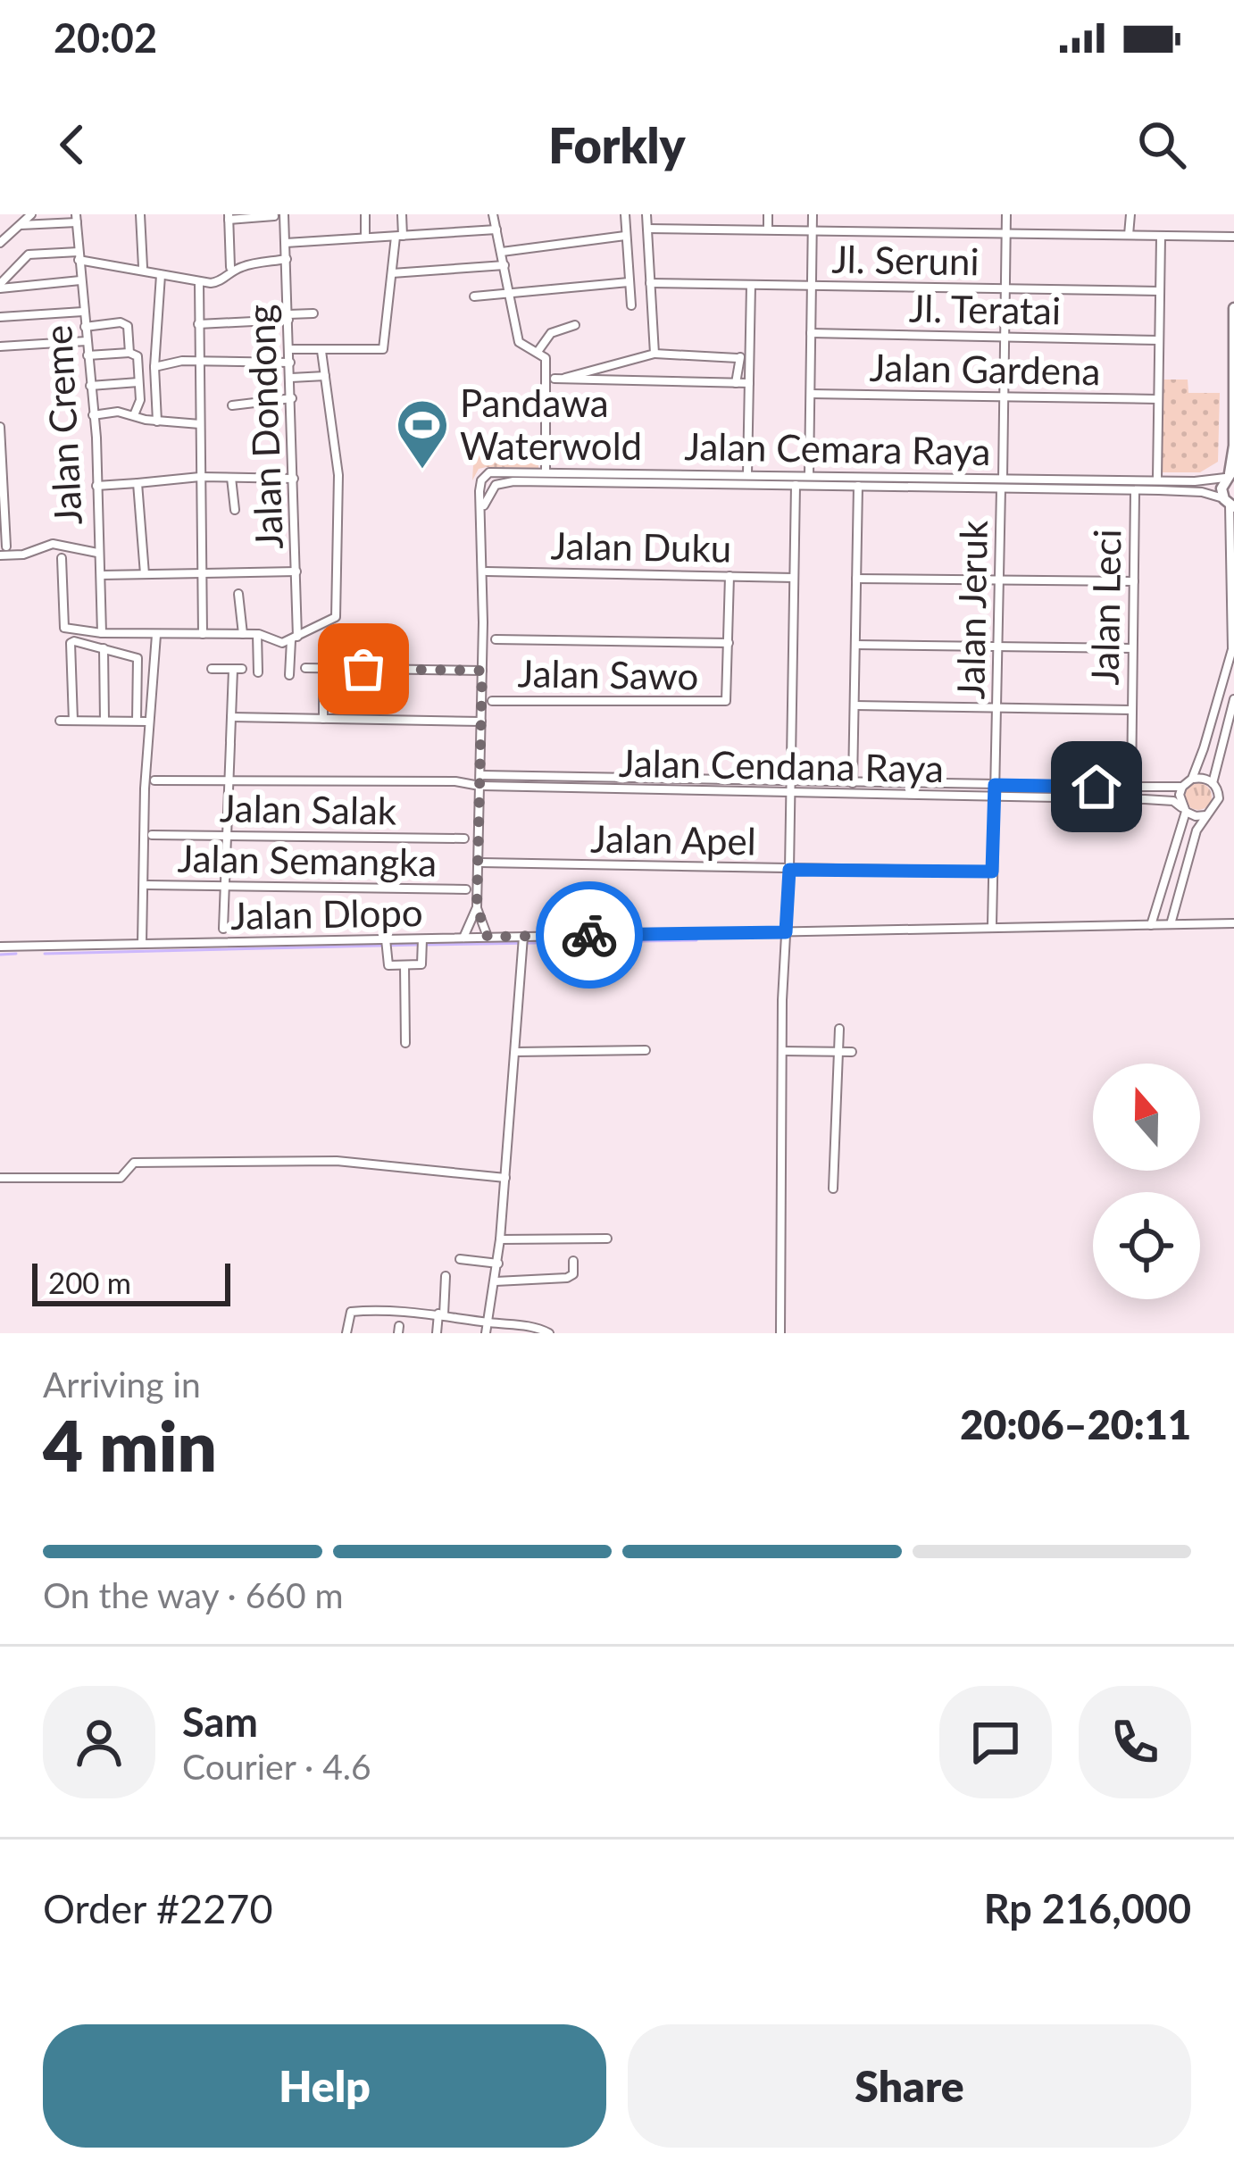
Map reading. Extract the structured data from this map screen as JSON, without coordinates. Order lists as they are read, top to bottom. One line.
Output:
{"streets":{"street":["Jl. Seruni","Jl. Teratai","Jalan Gardena","Jalan Creme","Jalan Dondong","Jalan Cemara Raya","Jalan Duku","Jalan Leci","Jalan Jeruk","Jalan Sawo","Jalan Cendana Raya","Jalan Salak","Jalan Apel","Jalan Semangka","Jalan Dlopo"]},"crossings":[["Jalan Cemara Raya","Jalan Jeruk"],["Jalan Cemara Raya","Jalan Cendana Raya"],["Jalan Duku","Jalan Sawo"],["Jalan Leci","Jalan Cendana Raya"],["Jalan Jeruk","Jalan Cendana Raya"],["Jalan Jeruk","Jalan Apel"]],"places":{"sports":["Pandawa Waterwold"]},"scale_bar":"200 m","north":"top","page":{"status":"20:02","header":"Forkly","scale":"200 m","heading":["4 min","Arriving in","20:06–20:11"],"panel":["Sam","Courier · 4.6","Order #2270","Rp 216,000"],"bar":"On the way · 660 m","buttons":["Help","Share"]}}
